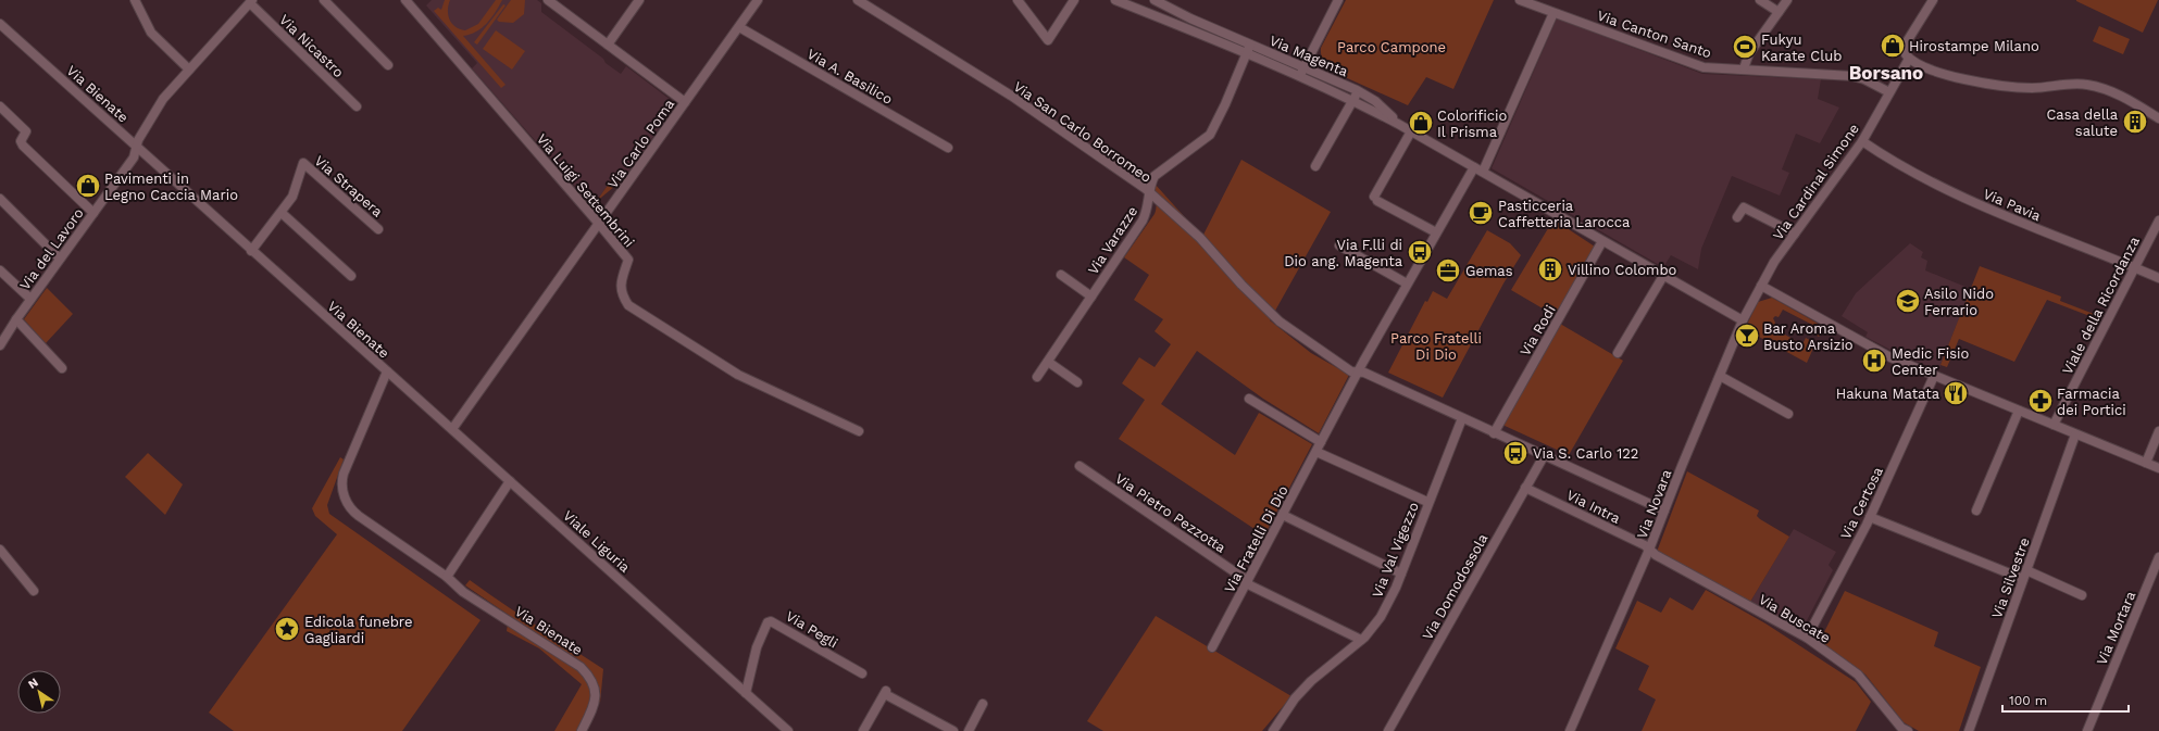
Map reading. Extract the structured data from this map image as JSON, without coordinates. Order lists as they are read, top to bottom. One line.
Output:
{"streets":{"street":["Via Canton Santo","Via Nicastro","Via Magenta","Via A. Basilico","Via Bienate","Via San Carlo Borromeo","Via Carlo Poma","Via Cardinal Simone","Via Strapera","Via Luigi Settembrini","Via Pavia","Via Varazze","Via del Lavoro","Viale della Ricordanza","Via Rodi","Via Certosa","Via Novara","Via Intra","Via Pietro Pezzotta","Via Fratelli Di Dio","Viale Liguria","Via Val Vigezzo","Via Silvestre","Via Domodossola","Via Buscate","Via Mortara","Via Pegli"]},"crossings":[["Via Canton Santo","Via Cardinal Simone"],["Via Nicastro","Via del Lavoro"],["Via Magenta","Via Varazze"],["Via Magenta","Via Rodi"],["Via Magenta","Via Novara"],["Via Magenta","Via Fratelli Di Dio"],["Via A. Basilico","Via Carlo Poma"],["Via Bienate","Via Strapera"],["Via Bienate","Via del Lavoro"],["Via Bienate","Viale Liguria"],["Via San Carlo Borromeo","Via Varazze"],["Via San Carlo Borromeo","Via Rodi"],["Via San Carlo Borromeo","Via Novara"],["Via San Carlo Borromeo","Via Fratelli Di Dio"],["Via San Carlo Borromeo","Via Val Vigezzo"],["Via San Carlo Borromeo","Via Domodossola"],["Via Carlo Poma","Via Luigi Settembrini"],["Via Carlo Poma","Viale Liguria"],["Via Cardinal Simone","Via Pavia"],["Via Cardinal Simone","Via Novara"],["Via Pavia","Viale della Ricordanza"],["Via Certosa","Via Buscate"],["Via Novara","Via Intra"],["Via Novara","Via Buscate"],["Via Intra","Via Domodossola"],["Via Intra","Via Buscate"],["Via Pietro Pezzotta","Via Fratelli Di Dio"],["Via Pietro Pezzotta","Via Val Vigezzo"],["Viale Liguria","Via Pegli"]],"districts":["Borsano"],"parks":["Parco Campone","Parco Fratelli Di Dio"],"places":{"shop":["Hirostampe Milano","Colorificio Il Prisma","Pavimenti in Legno Caccia Mario"],"sports":["Fukyu Karate Club"],"building":["Casa della salute","Villino Colombo"],"cafe":["Pasticceria Caffetteria Larocca"],"bus stop":["Via F.lli di Dio ang. Magenta","Via S. Carlo 122"],"office":["Gemas"],"school or university":["Asilo Nido Ferrario"],"bar":["Bar Aroma Busto Arsizio"],"hospital":["Medic Fisio Center"],"restaurant":["Hakuna Matata"],"pharmacy":["Farmacia dei Portici"],"place":["Edicola funebre Gagliardi"]},"scale_bar":"100 m","north":"top left"}
